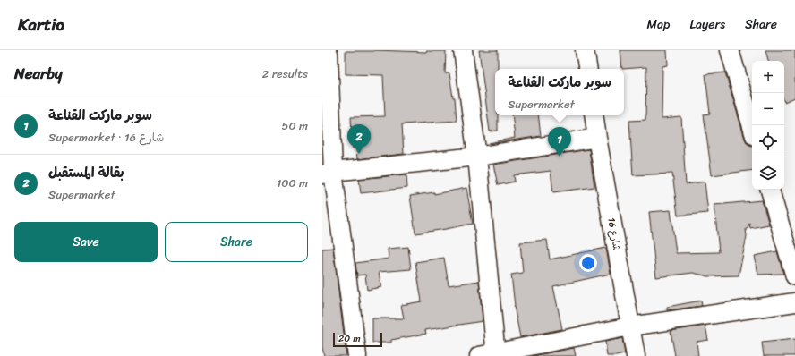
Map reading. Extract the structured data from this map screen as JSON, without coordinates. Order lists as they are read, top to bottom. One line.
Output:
{"streets":{"street":["شارع 16"]},"scale_bar":"20 m","page":{"header":"Kartio","nav":["Map","Layers","Share"],"heading":["Nearby","2 results"],"map_buttons":["+","−"],"popup":["سوبر ماركت القناعة","Supermarket"],"list":[{"mark":"1","name":"سوبر ماركت القناعة","note":"Supermarket · شارع 16","value":"50 m"},{"mark":"2","name":"بقالة المستقبل","note":"Supermarket","value":"100 m"}],"pins":["2","1"],"buttons":["Save","Share"],"scale":"20 m"}}
